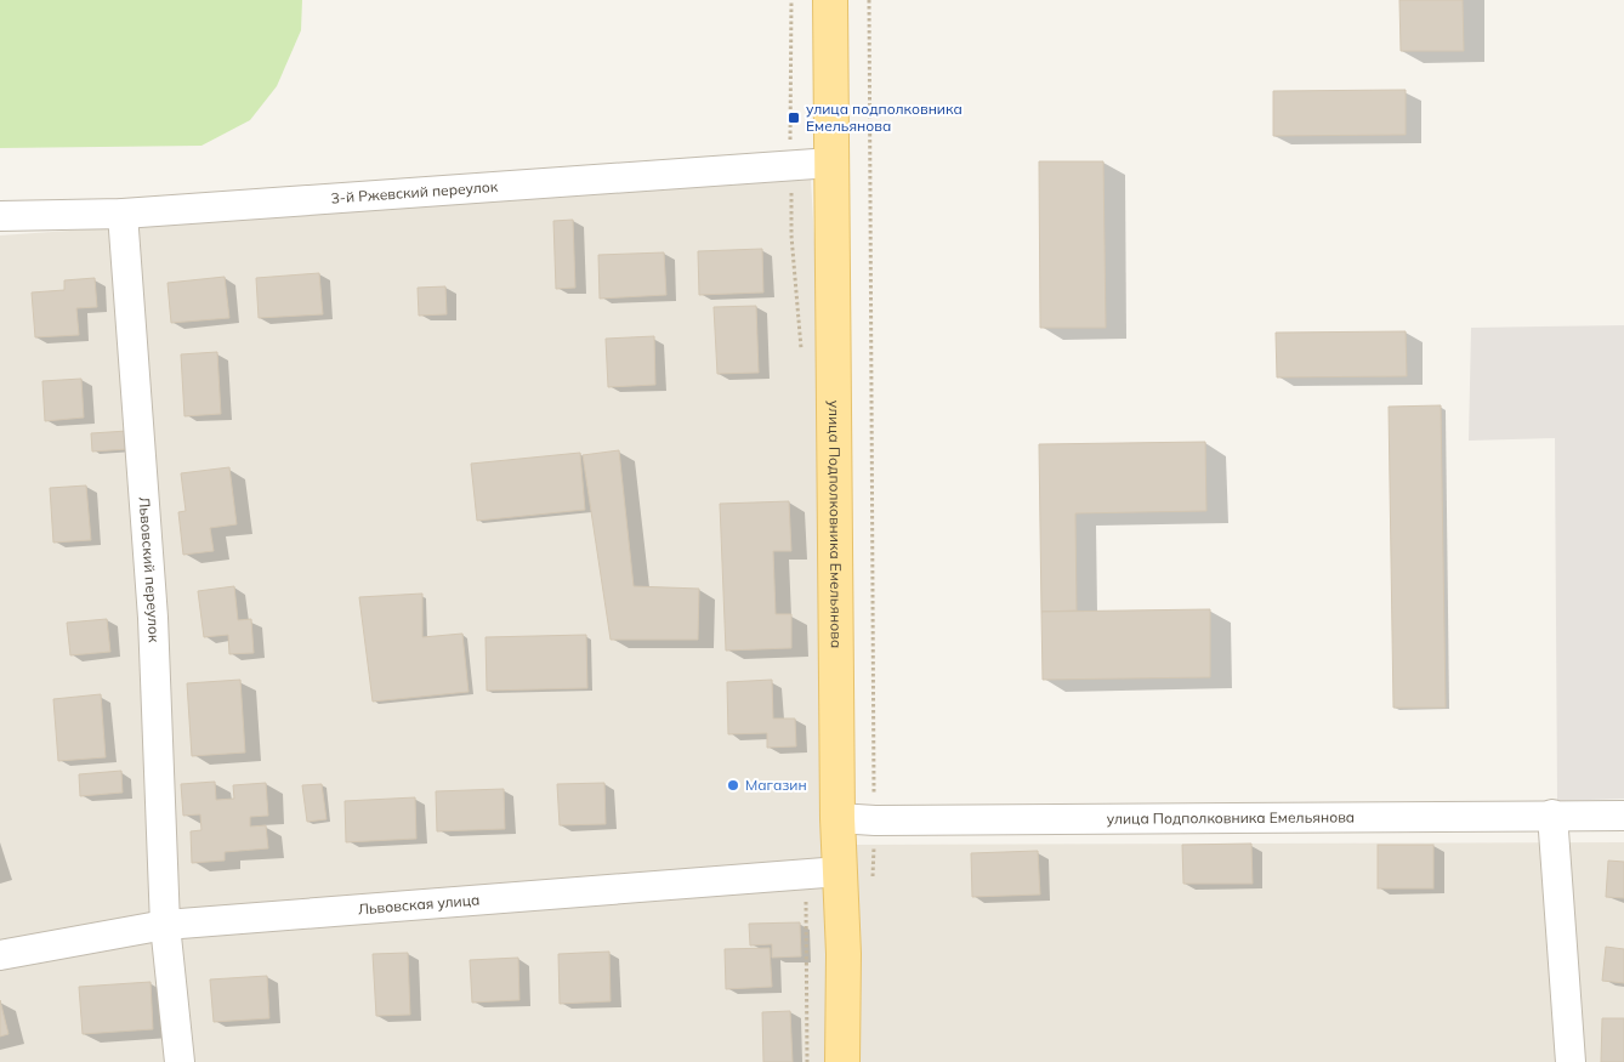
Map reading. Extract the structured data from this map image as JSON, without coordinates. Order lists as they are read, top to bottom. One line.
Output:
{"streets":{"main road":["улица Подполковника Емельянова"],"street":["3-й Ржевский переулок","Львовский переулок","Львовская улица"]},"crossings":[["3-й Ржевский переулок","улица Подполковника Емельянова"],["3-й Ржевский переулок","Львовский переулок"],["улица Подполковника Емельянова","Львовская улица"],["Львовский переулок","Львовская улица"]],"places":{"transit":["улица подполковника Емельянова"],"other":["Магазин"]}}
